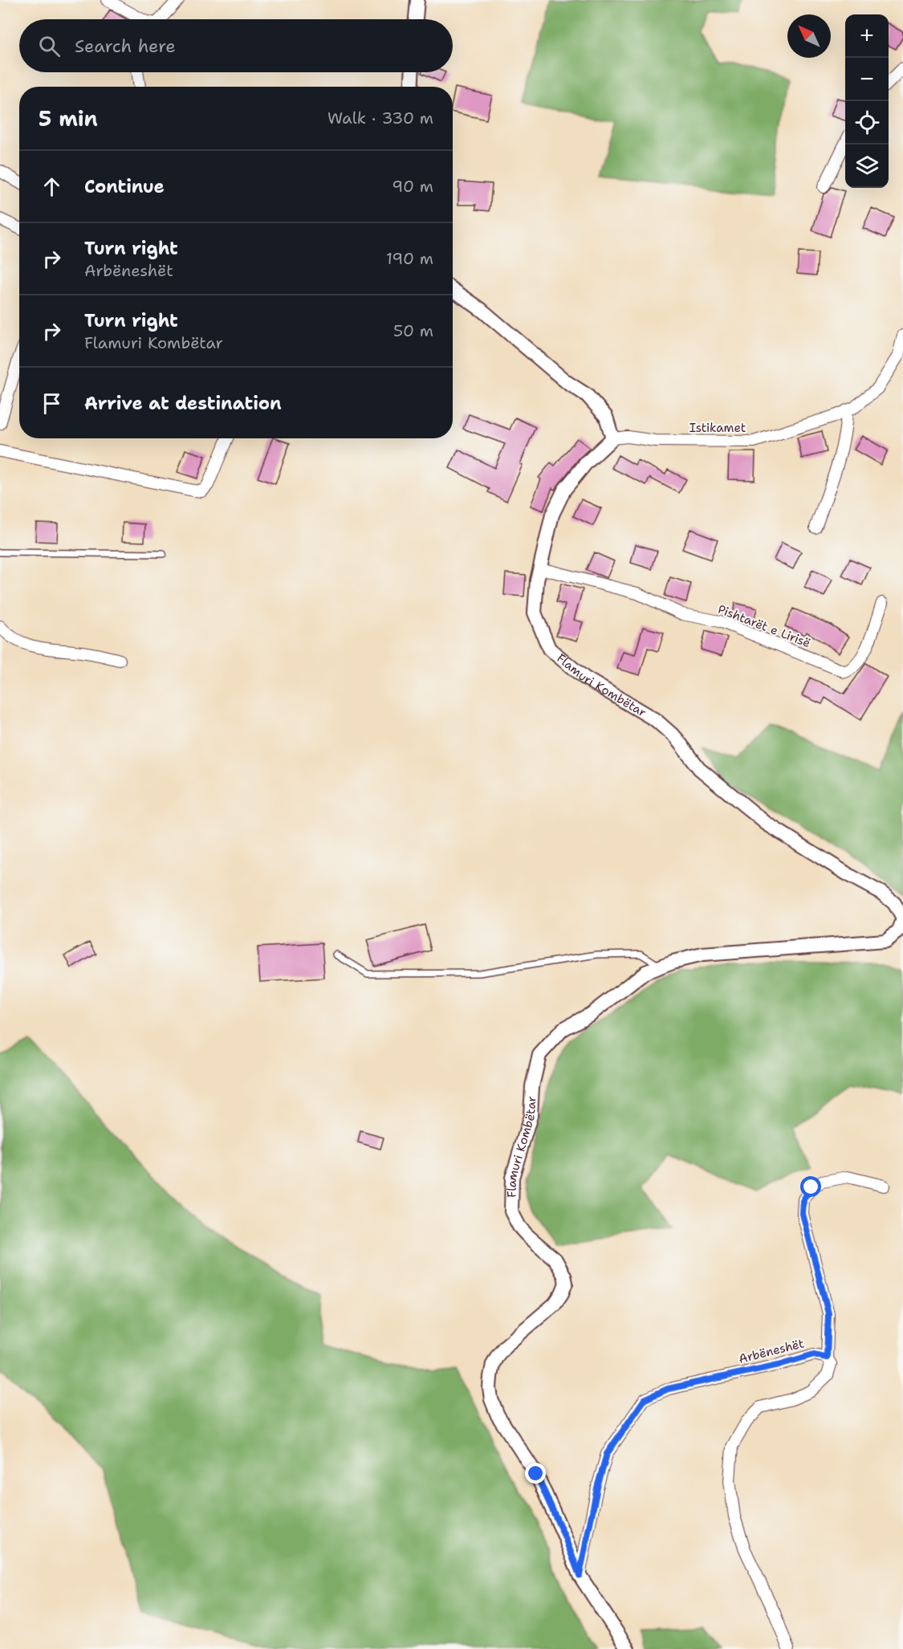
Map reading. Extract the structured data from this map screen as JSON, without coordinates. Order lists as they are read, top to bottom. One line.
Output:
{"streets":{"street":["Istikamet","Pishtarët e Lirisë","Flamuri Kombëtar","Arbëneshët"]},"crossings":[["Istikamet","Flamuri Kombëtar"],["Pishtarët e Lirisë","Flamuri Kombëtar"],["Flamuri Kombëtar","Arbëneshët"]],"north":"top left","page":{"map_buttons":["+","−"],"search":"Search here","heading":["5 min","Walk · 330 m"],"list":[["Continue","90 m"],["Turn right","Arbëneshët","190 m"],["Turn right","Flamuri Kombëtar","50 m"],"Arrive at destination"]}}
